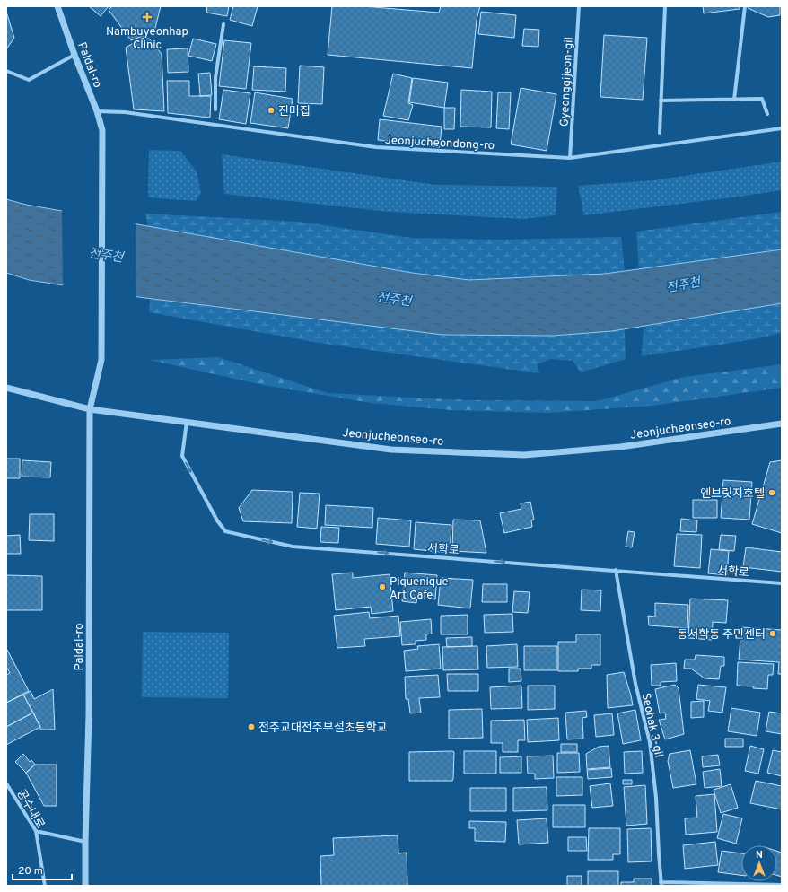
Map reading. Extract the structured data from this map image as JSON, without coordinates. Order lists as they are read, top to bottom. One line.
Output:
{"streets":{"street":["Paldal-ro","Gyeonggijeon-gil","Jeonjucheondong-ro","Jeonjucheonseo-ro","서학로","Seohak 3-gil","공수내로"]},"crossings":[["Paldal-ro","Jeonjucheondong-ro"],["Paldal-ro","Jeonjucheonseo-ro"],["Gyeonggijeon-gil","Jeonjucheondong-ro"],["Jeonjucheonseo-ro","서학로"],["서학로","Seohak 3-gil"]],"one_way":["서학로"],"water":["전주천"],"places":{"health":["Nambuyeonhap Clinic"],"other":["진미집","엔브릿지호텔","Piquenique Art Cafe","동서학동 주민센터","전주교대전주부설초등학교"]},"scale_bar":"20 m","north":"top"}
